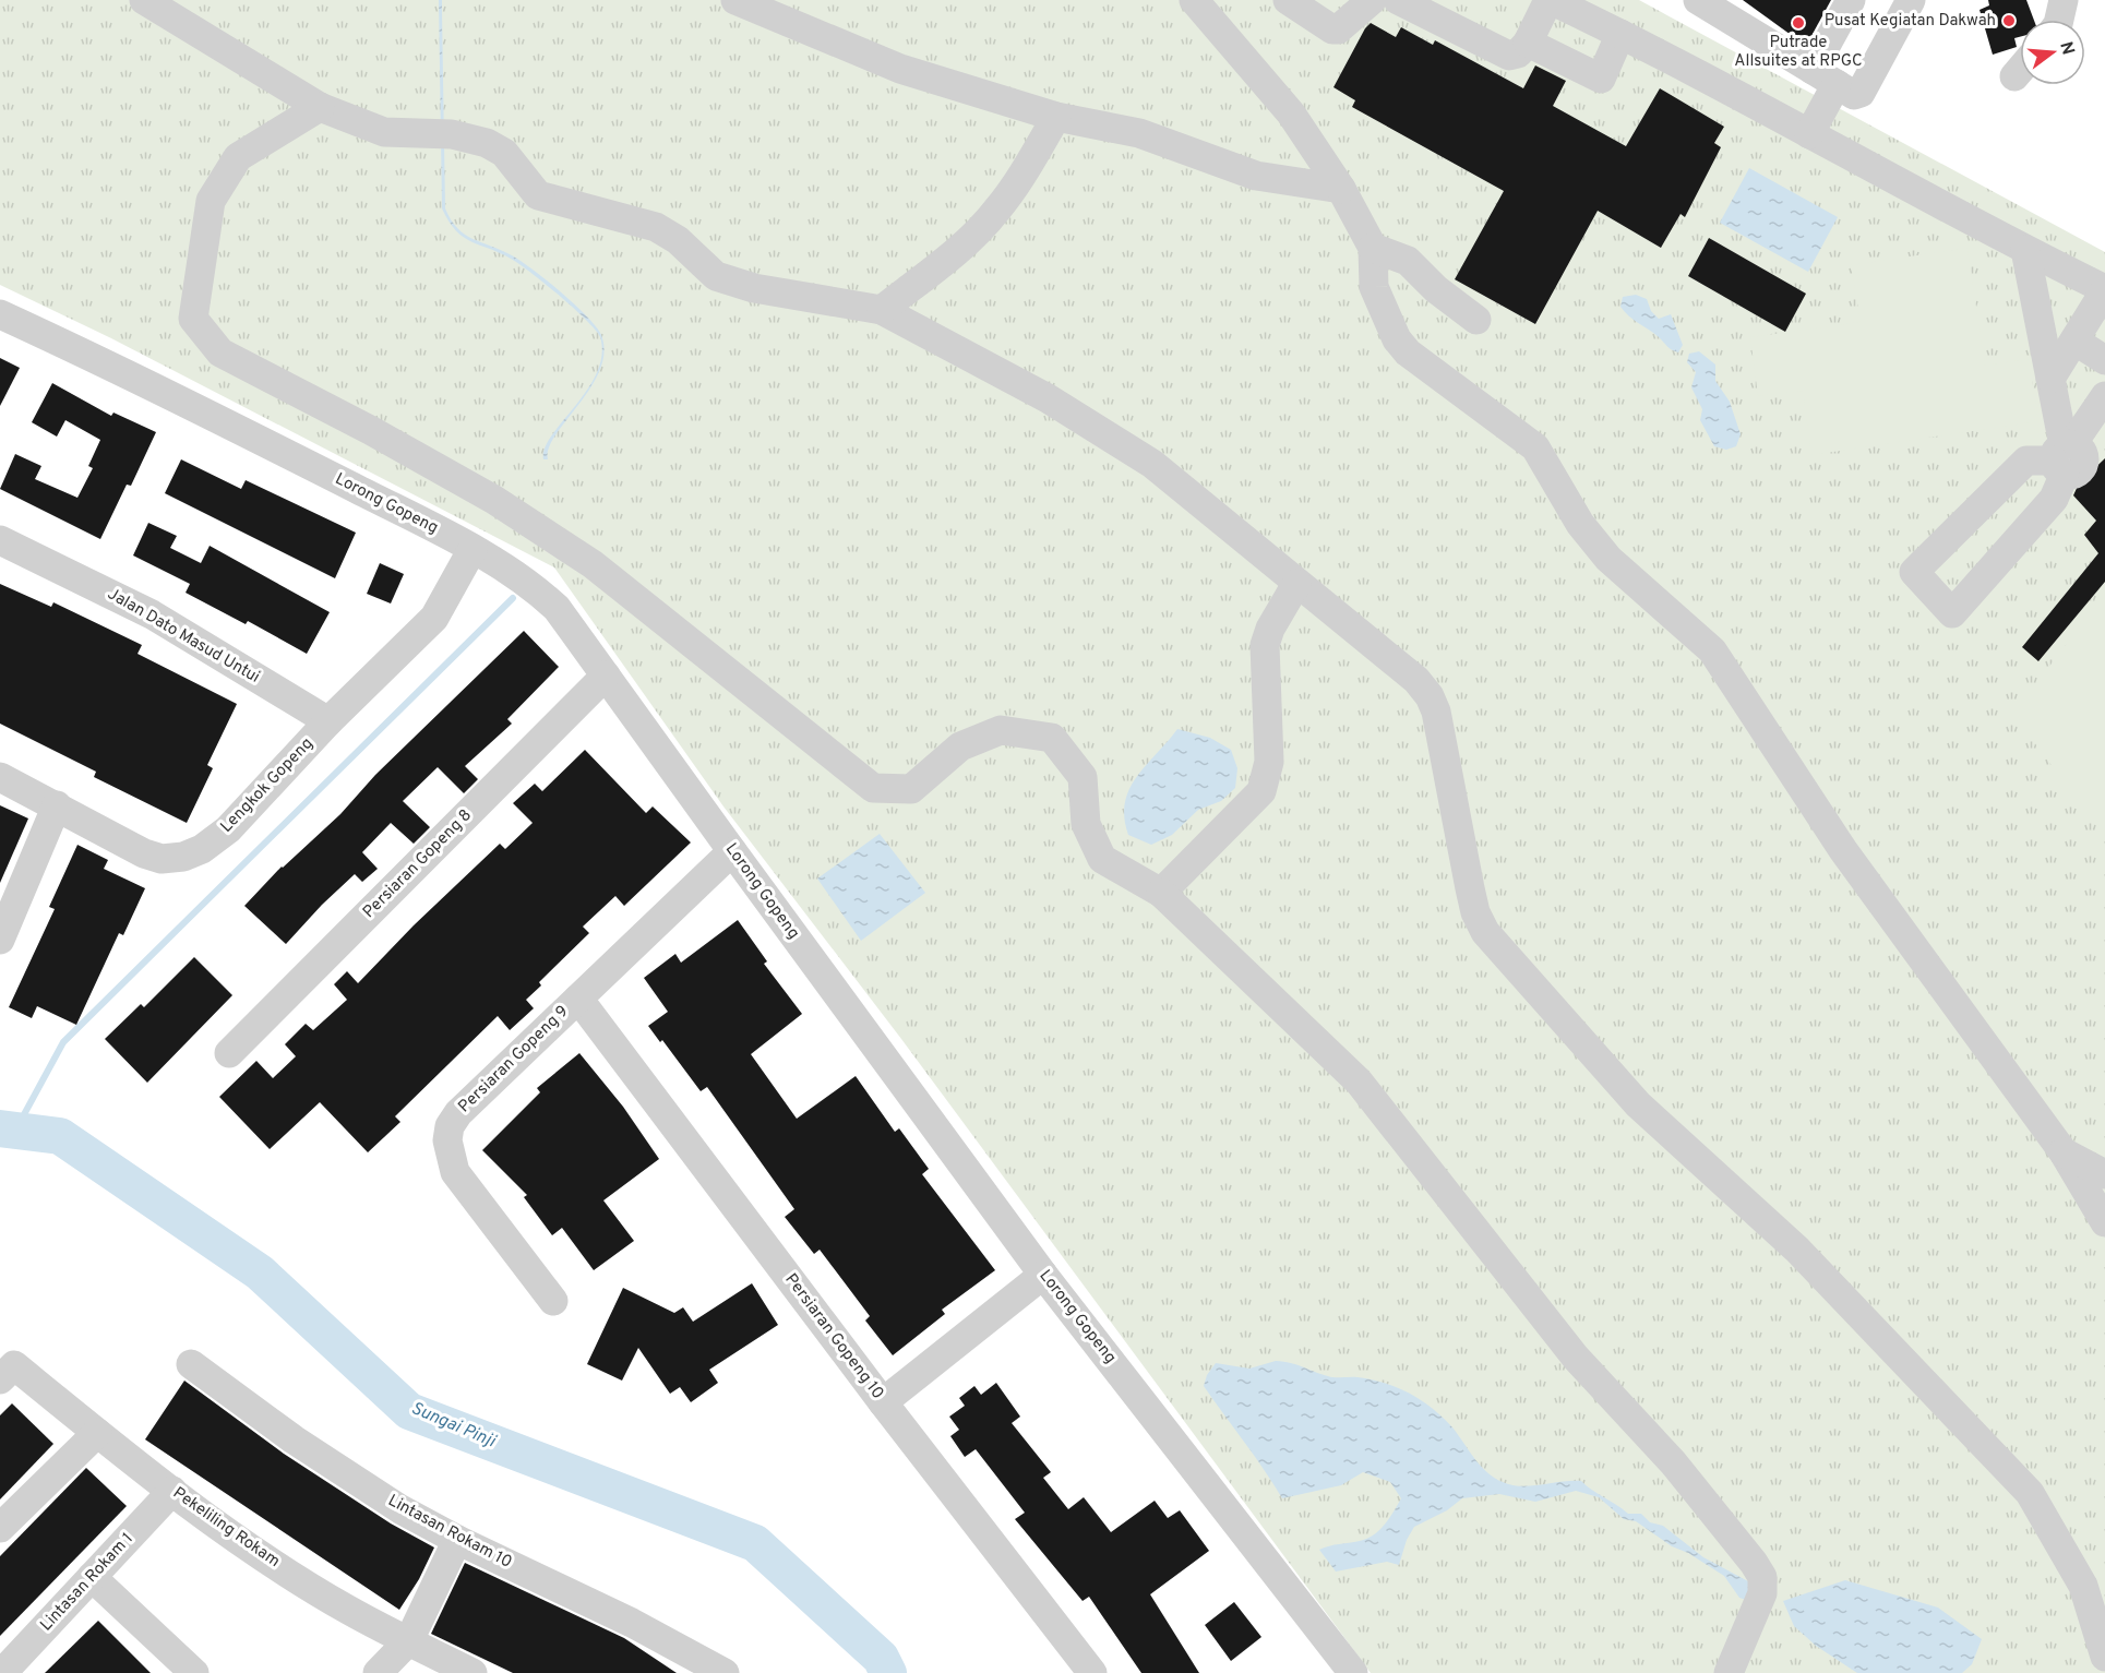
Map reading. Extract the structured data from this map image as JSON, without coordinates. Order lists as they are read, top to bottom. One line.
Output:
{"streets":{"street":["Lorong Gopeng","Jalan Dato Masud Untui","Lengkok Gopeng","Persiaran Gopeng 8","Persiaran Gopeng 9","Persiaran Gopeng 10","Pekeliling Rokam","Lintasan Rokam 10","Lintasan Rokam 1"]},"crossings":[["Lorong Gopeng","Lengkok Gopeng"],["Lorong Gopeng","Persiaran Gopeng 8"],["Lorong Gopeng","Persiaran Gopeng 9"],["Jalan Dato Masud Untui","Lengkok Gopeng"],["Persiaran Gopeng 9","Persiaran Gopeng 10"],["Pekeliling Rokam","Lintasan Rokam 1"]],"water":["Sungai Pinji"],"places":["Pusat Kegiatan Dakwah","Putrade Allsuites at RPGC"],"north":"right"}
